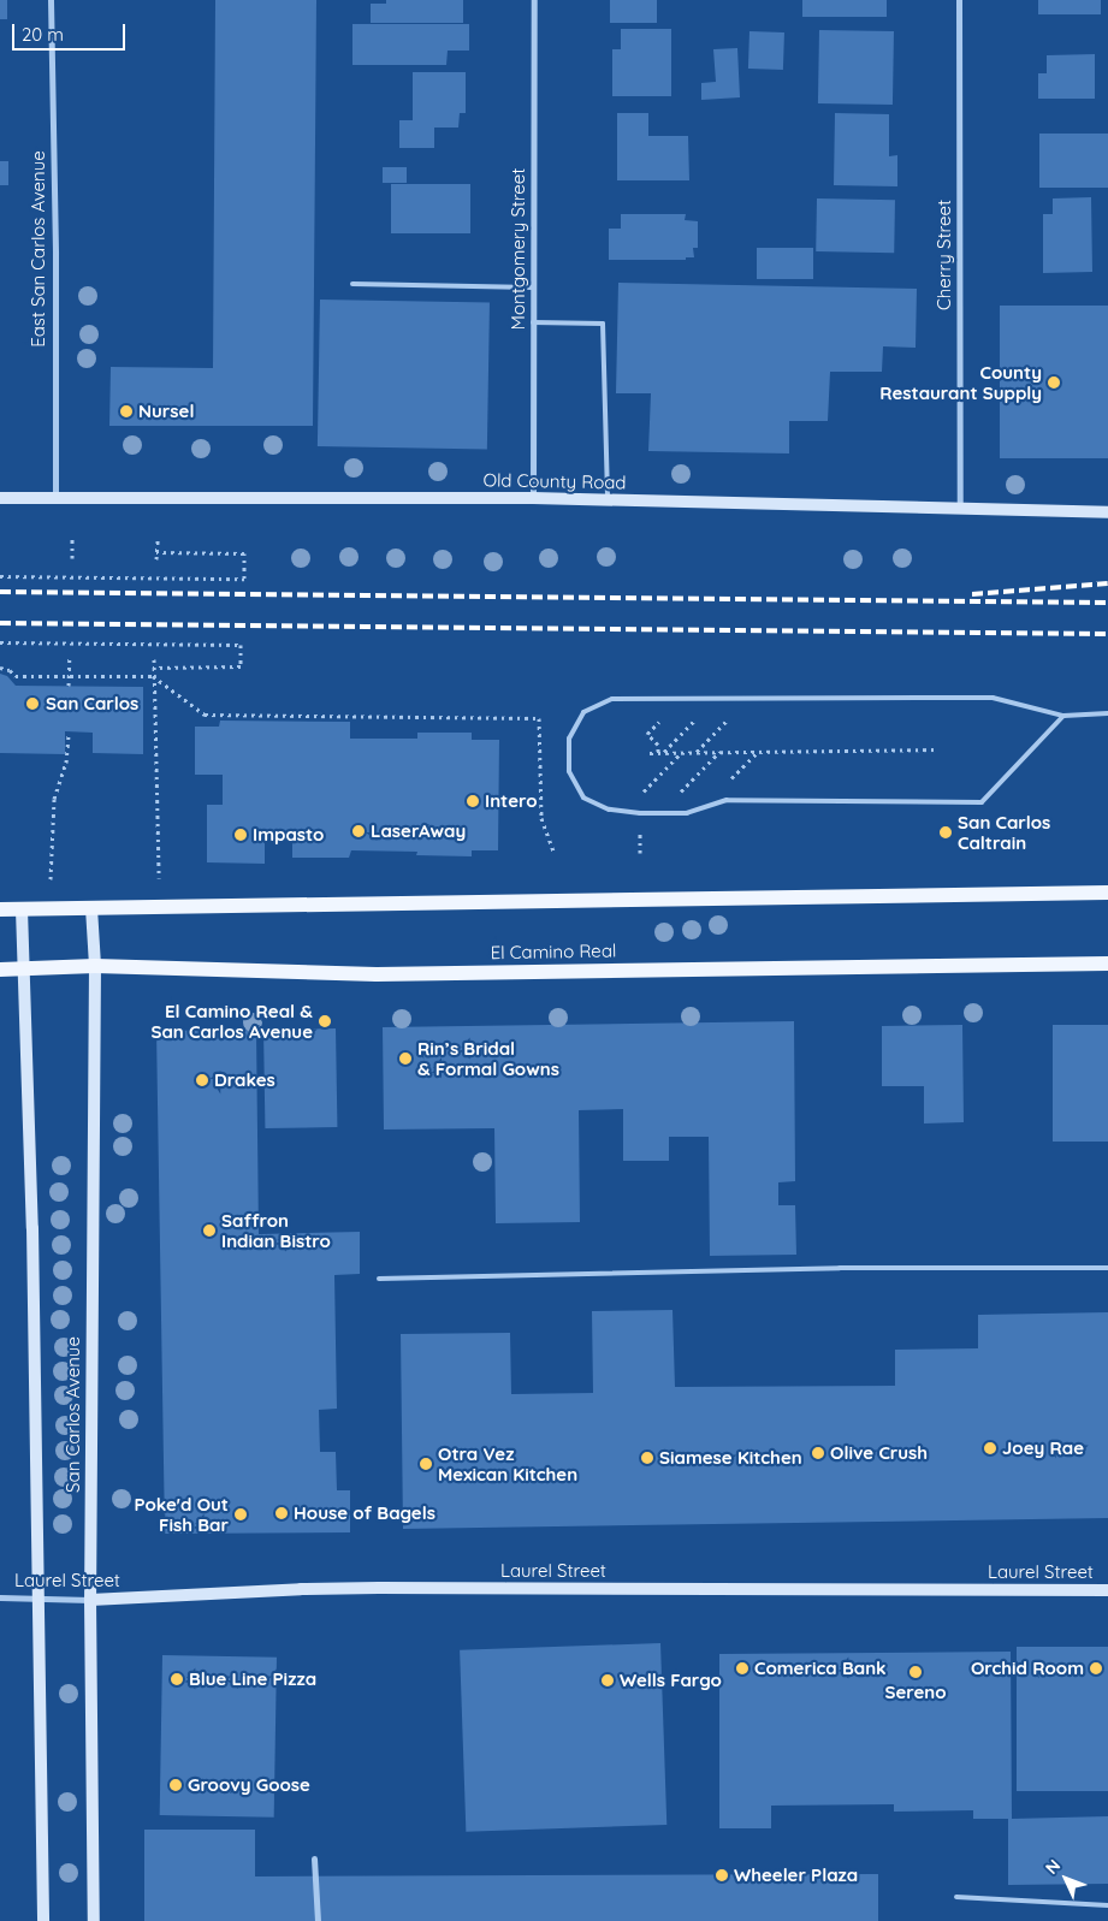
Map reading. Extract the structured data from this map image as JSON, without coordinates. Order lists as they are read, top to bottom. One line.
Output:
{"streets":{"main road":["Old County Road","El Camino Real","San Carlos Avenue","Laurel Street"],"street":["East San Carlos Avenue","Montgomery Street","Cherry Street"]},"crossings":[["East San Carlos Avenue","Old County Road"],["Montgomery Street","Old County Road"],["Cherry Street","Old County Road"],["El Camino Real","San Carlos Avenue"],["San Carlos Avenue","Laurel Street"]],"places":["County Restaurant Supply","Nursel","San Carlos","Intero","LaserAway","San Carlos Caltrain","Impasto","El Camino Real & San Carlos Avenue","Rin’s Bridal & Formal Gowns","Drakes","Saffron Indian Bistro","Joey Rae","Olive Crush","Siamese Kitchen","Otra Vez Mexican Kitchen","House of Bagels","Poke'd Out Fish Bar","Comerica Bank","Orchid Room","Sereno","Blue Line Pizza","Wells Fargo","Groovy Goose","Wheeler Plaza"],"scale_bar":"20 m","north":"top left"}
